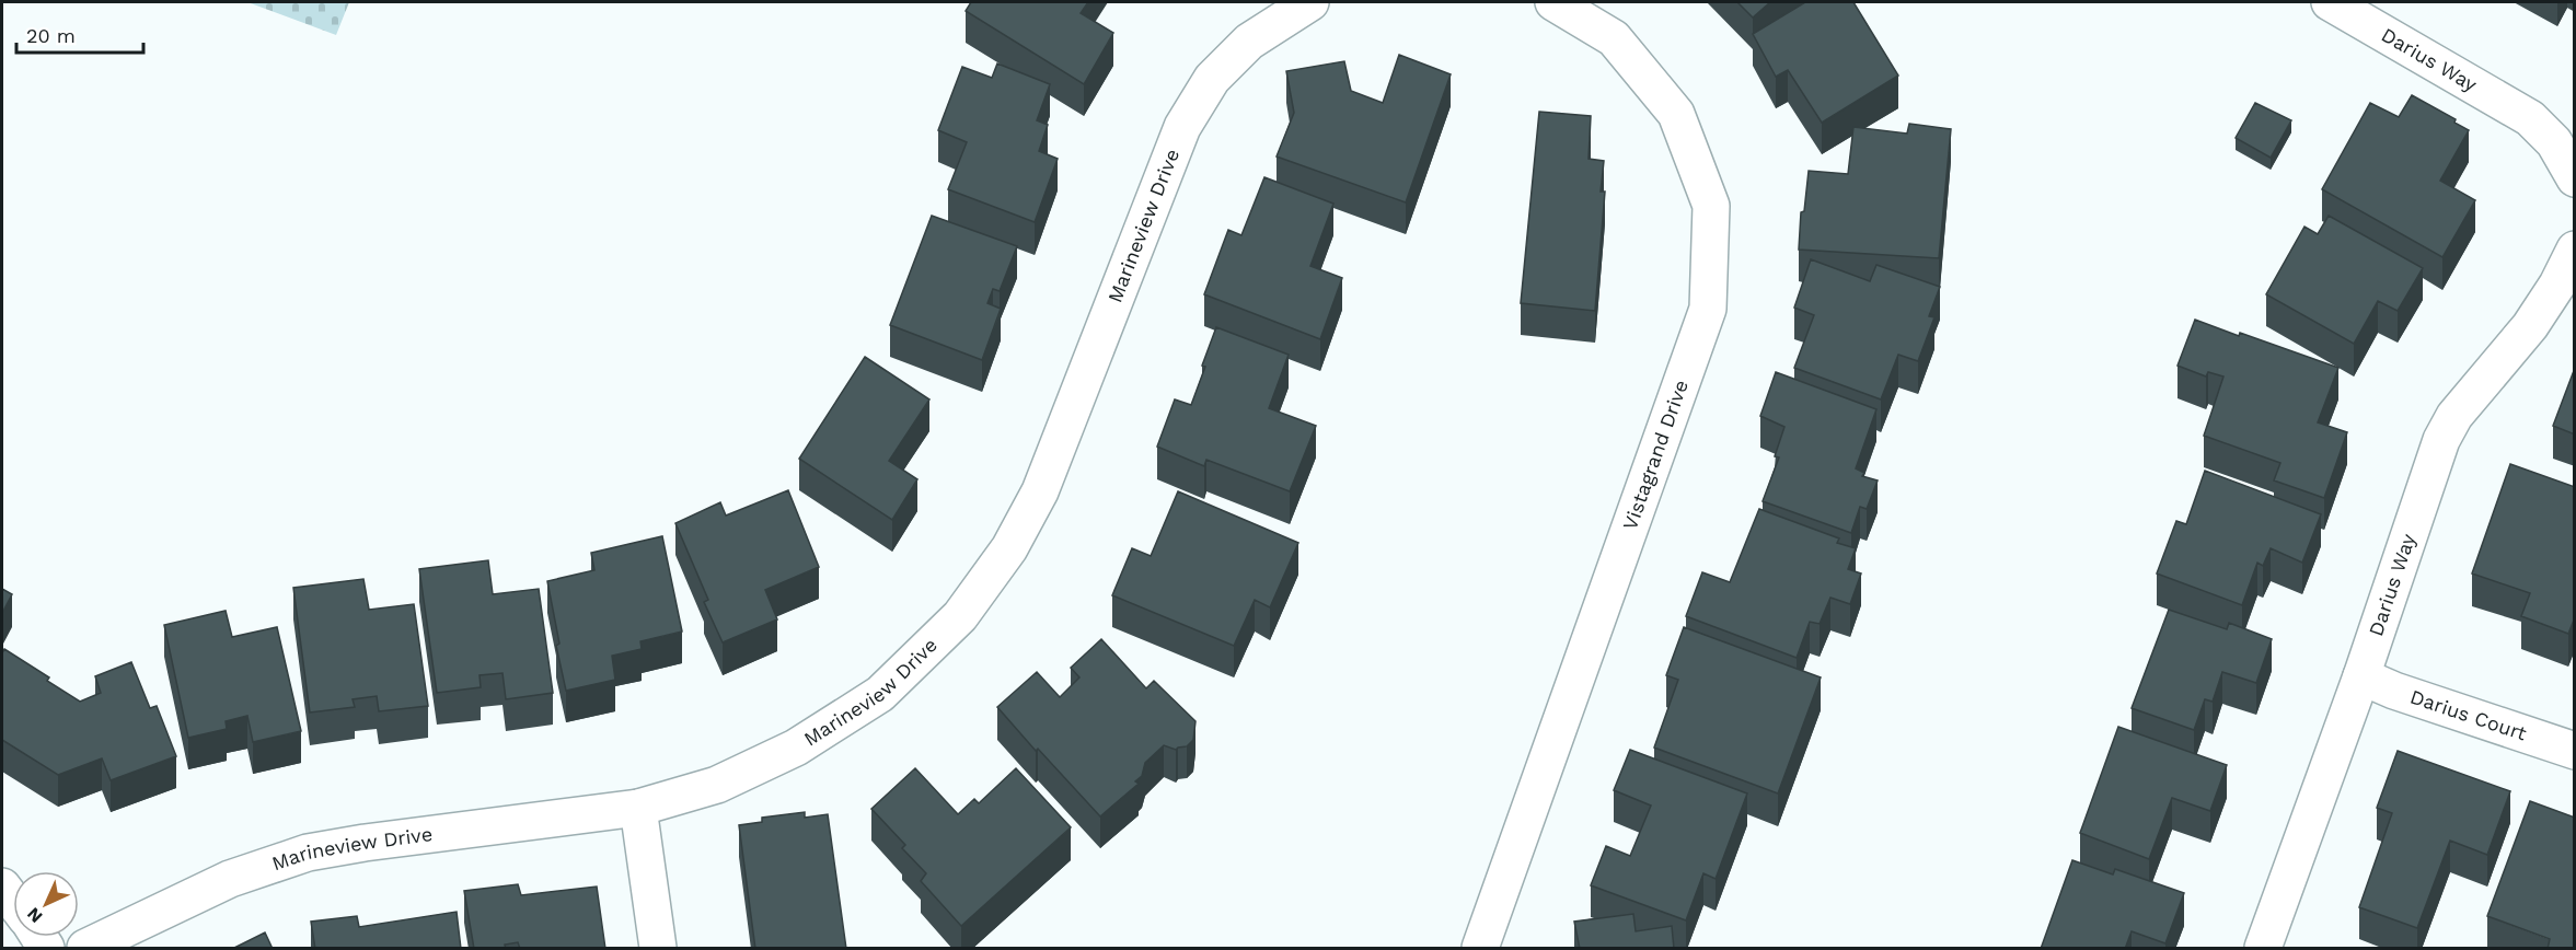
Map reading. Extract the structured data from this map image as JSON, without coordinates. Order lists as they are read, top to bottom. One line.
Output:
{"streets":{"street":["Darius Way","Marineview Drive","Vistagrand Drive","Darius Court"]},"crossings":[["Darius Way","Darius Court"]],"scale_bar":"20 m","north":"bottom left"}
